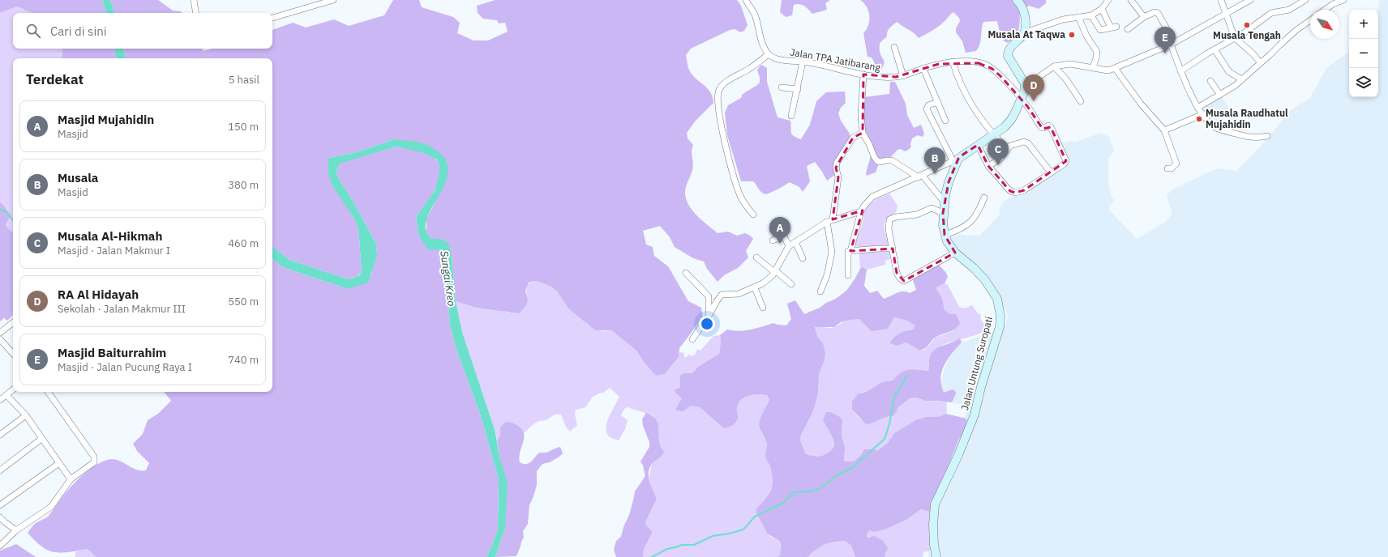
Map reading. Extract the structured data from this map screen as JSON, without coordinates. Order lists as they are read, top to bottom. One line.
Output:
{"streets":{"main road":["Jalan Untung Suropati"],"street":["Jalan TPA Jatibarang"]},"water":["Sungai Kreo"],"places":["Musala Tengah","Musala At Taqwa","Musala Raudhatul Mujahidin"],"north":"bottom right","page":{"map_buttons":["+","−"],"search":"Cari di sini","pins":["E","D","C","B","A"],"heading":["Terdekat","5 hasil"],"list":[{"mark":"A","name":"Masjid Mujahidin","note":"Masjid","value":"150 m"},{"mark":"B","name":"Musala","note":"Masjid","value":"380 m"},{"mark":"C","name":"Musala Al-Hikmah","note":"Masjid · Jalan Makmur I","value":"460 m"},{"mark":"D","name":"RA Al Hidayah","note":"Sekolah · Jalan Makmur III","value":"550 m"},{"mark":"E","name":"Masjid Baiturrahim","note":"Masjid · Jalan Pucung Raya I","value":"740 m"}]}}
